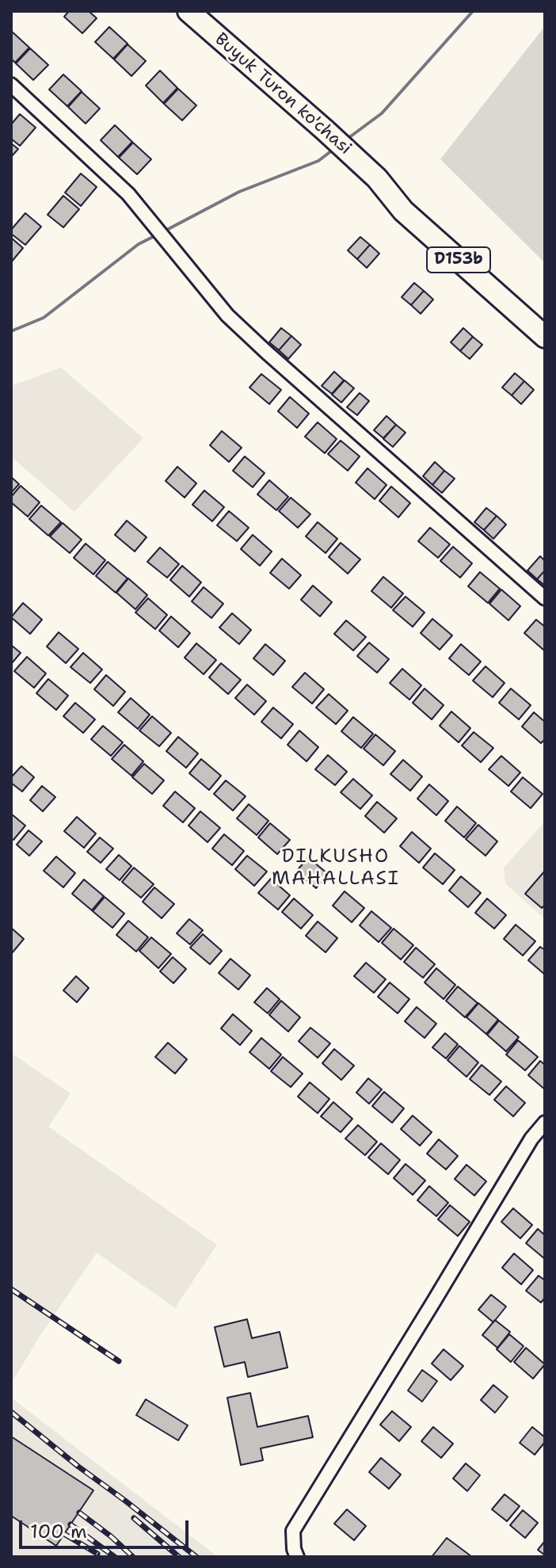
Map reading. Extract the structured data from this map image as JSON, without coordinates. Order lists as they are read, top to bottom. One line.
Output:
{"streets":{"main road":["Buyuk Turon ko'chasi","D153b"]},"districts":["DILKUSHO MAHALLASI"],"scale_bar":"100 m"}
